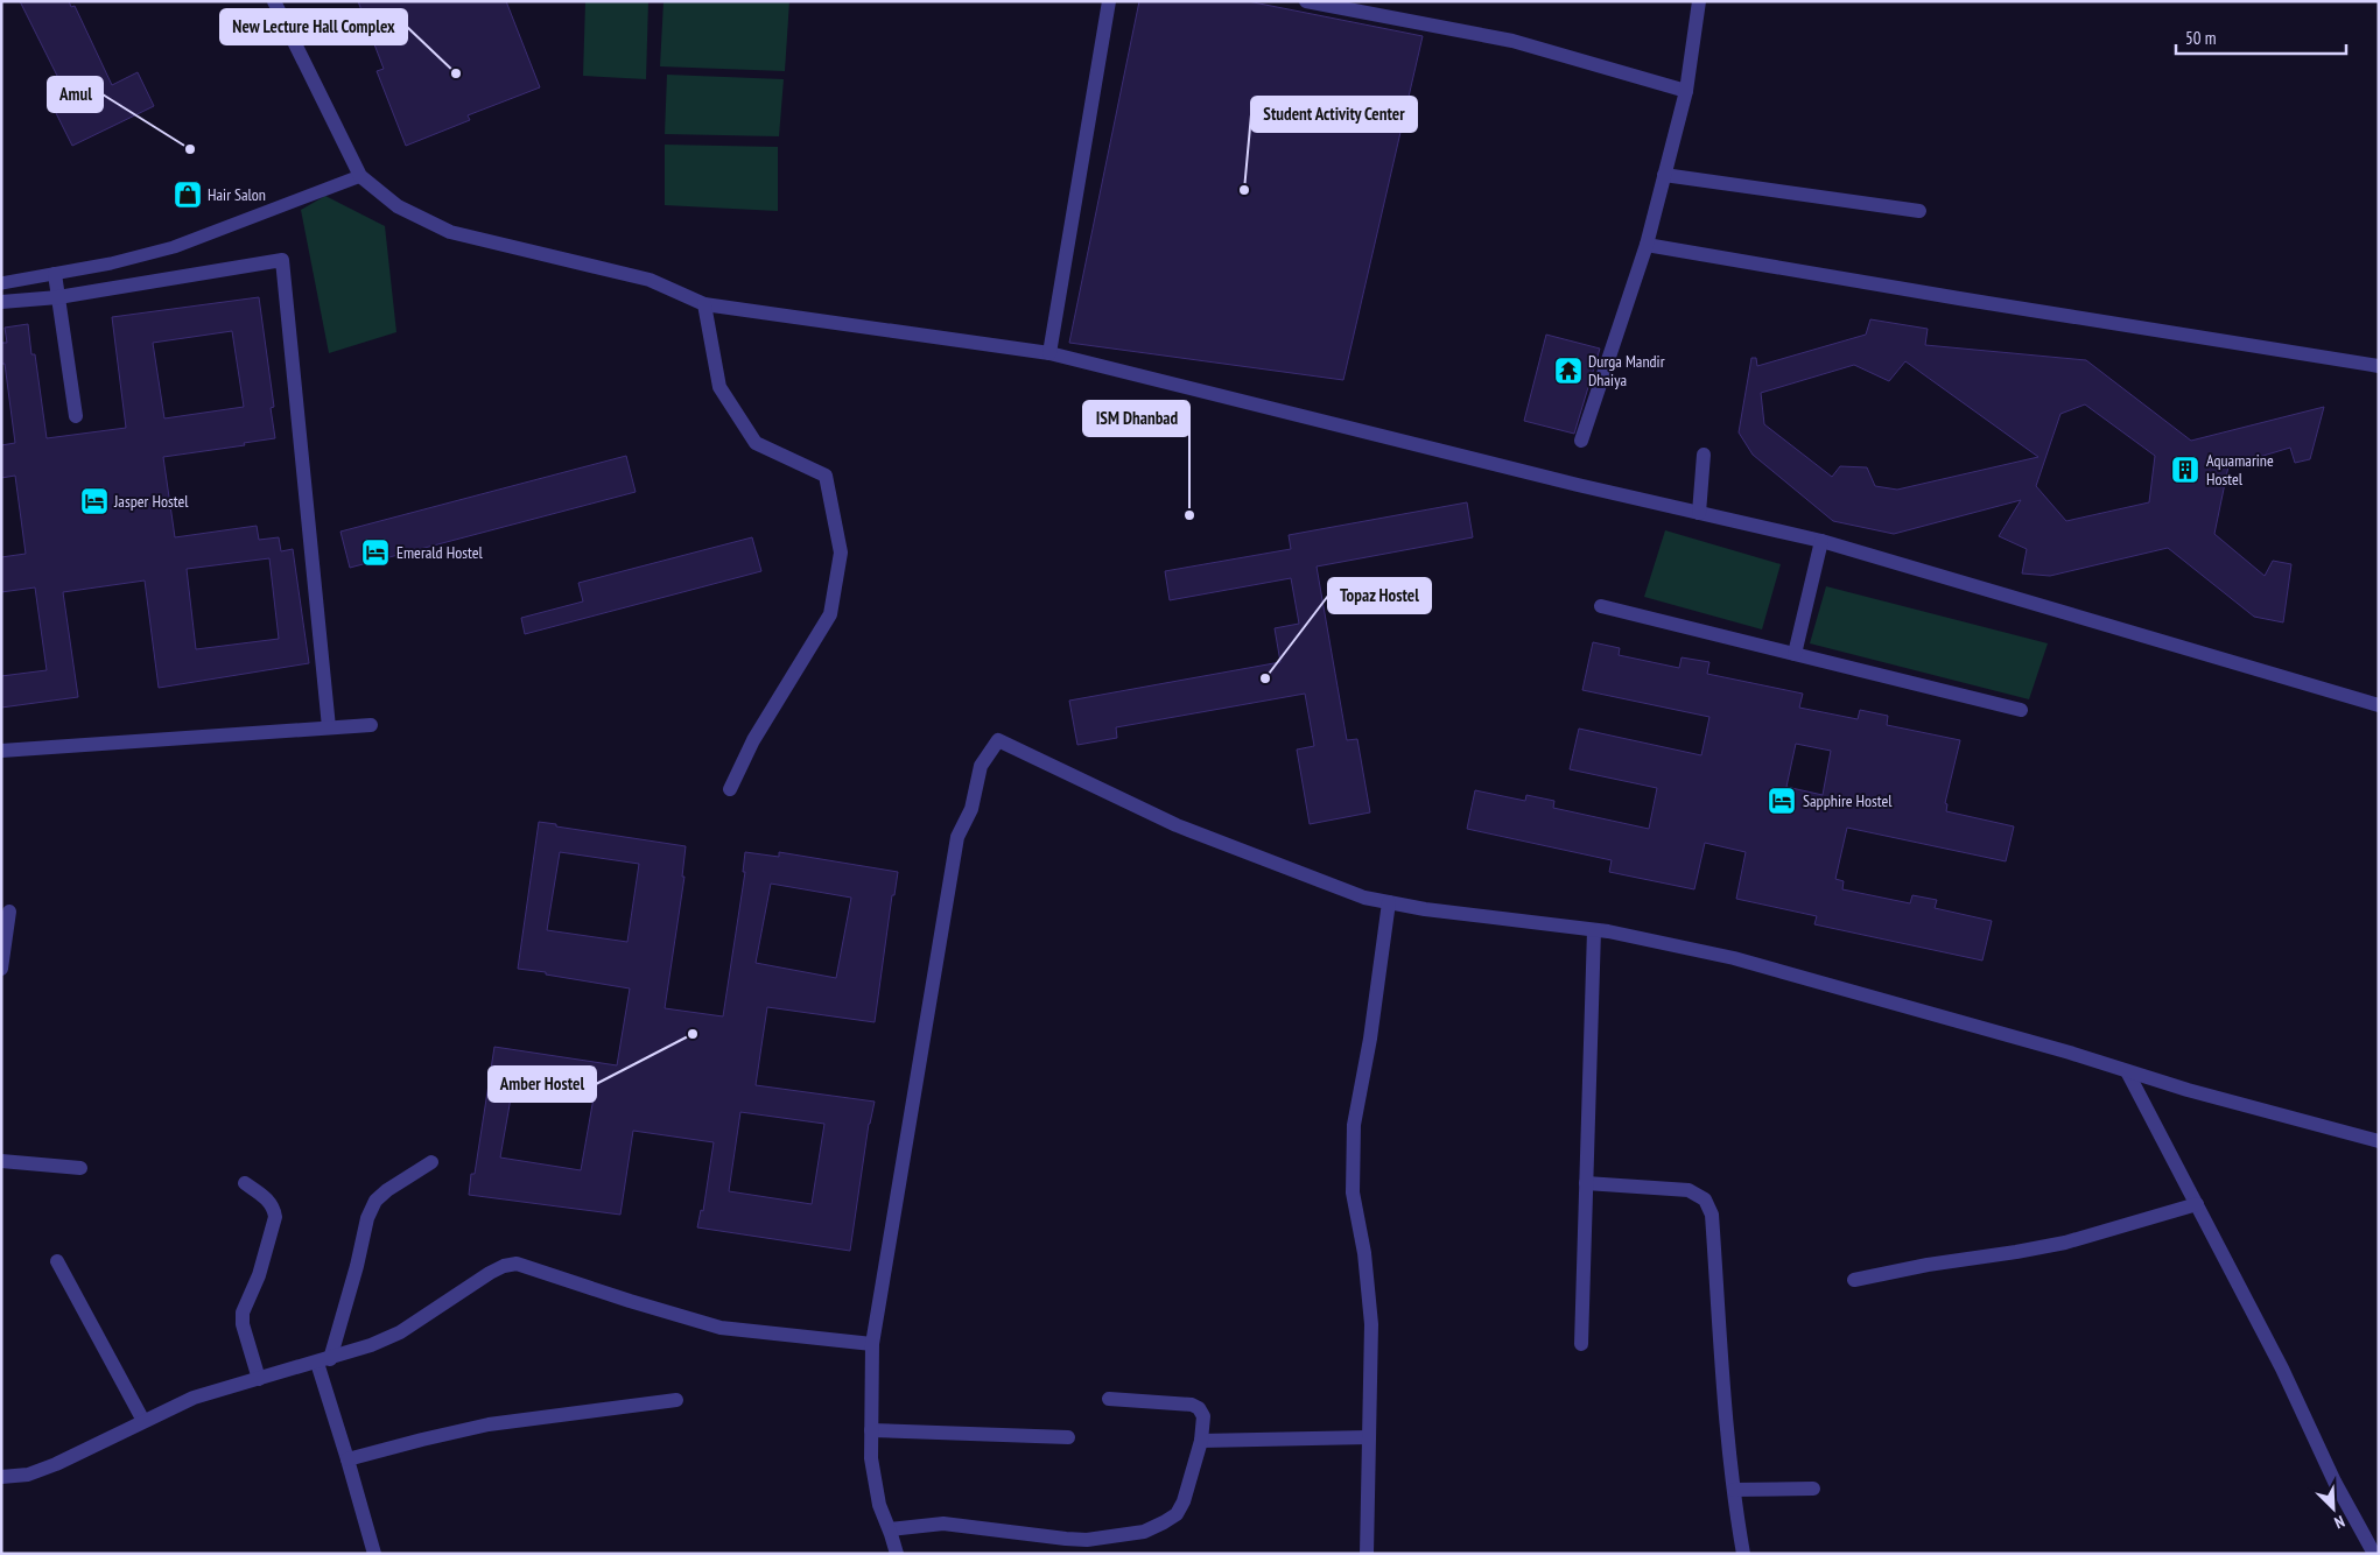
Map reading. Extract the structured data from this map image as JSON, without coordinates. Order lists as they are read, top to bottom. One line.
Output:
{"places":{"other":["New Lecture Hall Complex","Amul","Student Activity Center","ISM Dhanbad","Topaz Hostel","Amber Hostel"],"shop":["Hair Salon"],"temple":["Durga Mandir Dhaiya"],"building":["Aquamarine Hostel"],"hotel":["Jasper Hostel","Emerald Hostel","Sapphire Hostel"]},"scale_bar":"50 m","north":"bottom right"}
